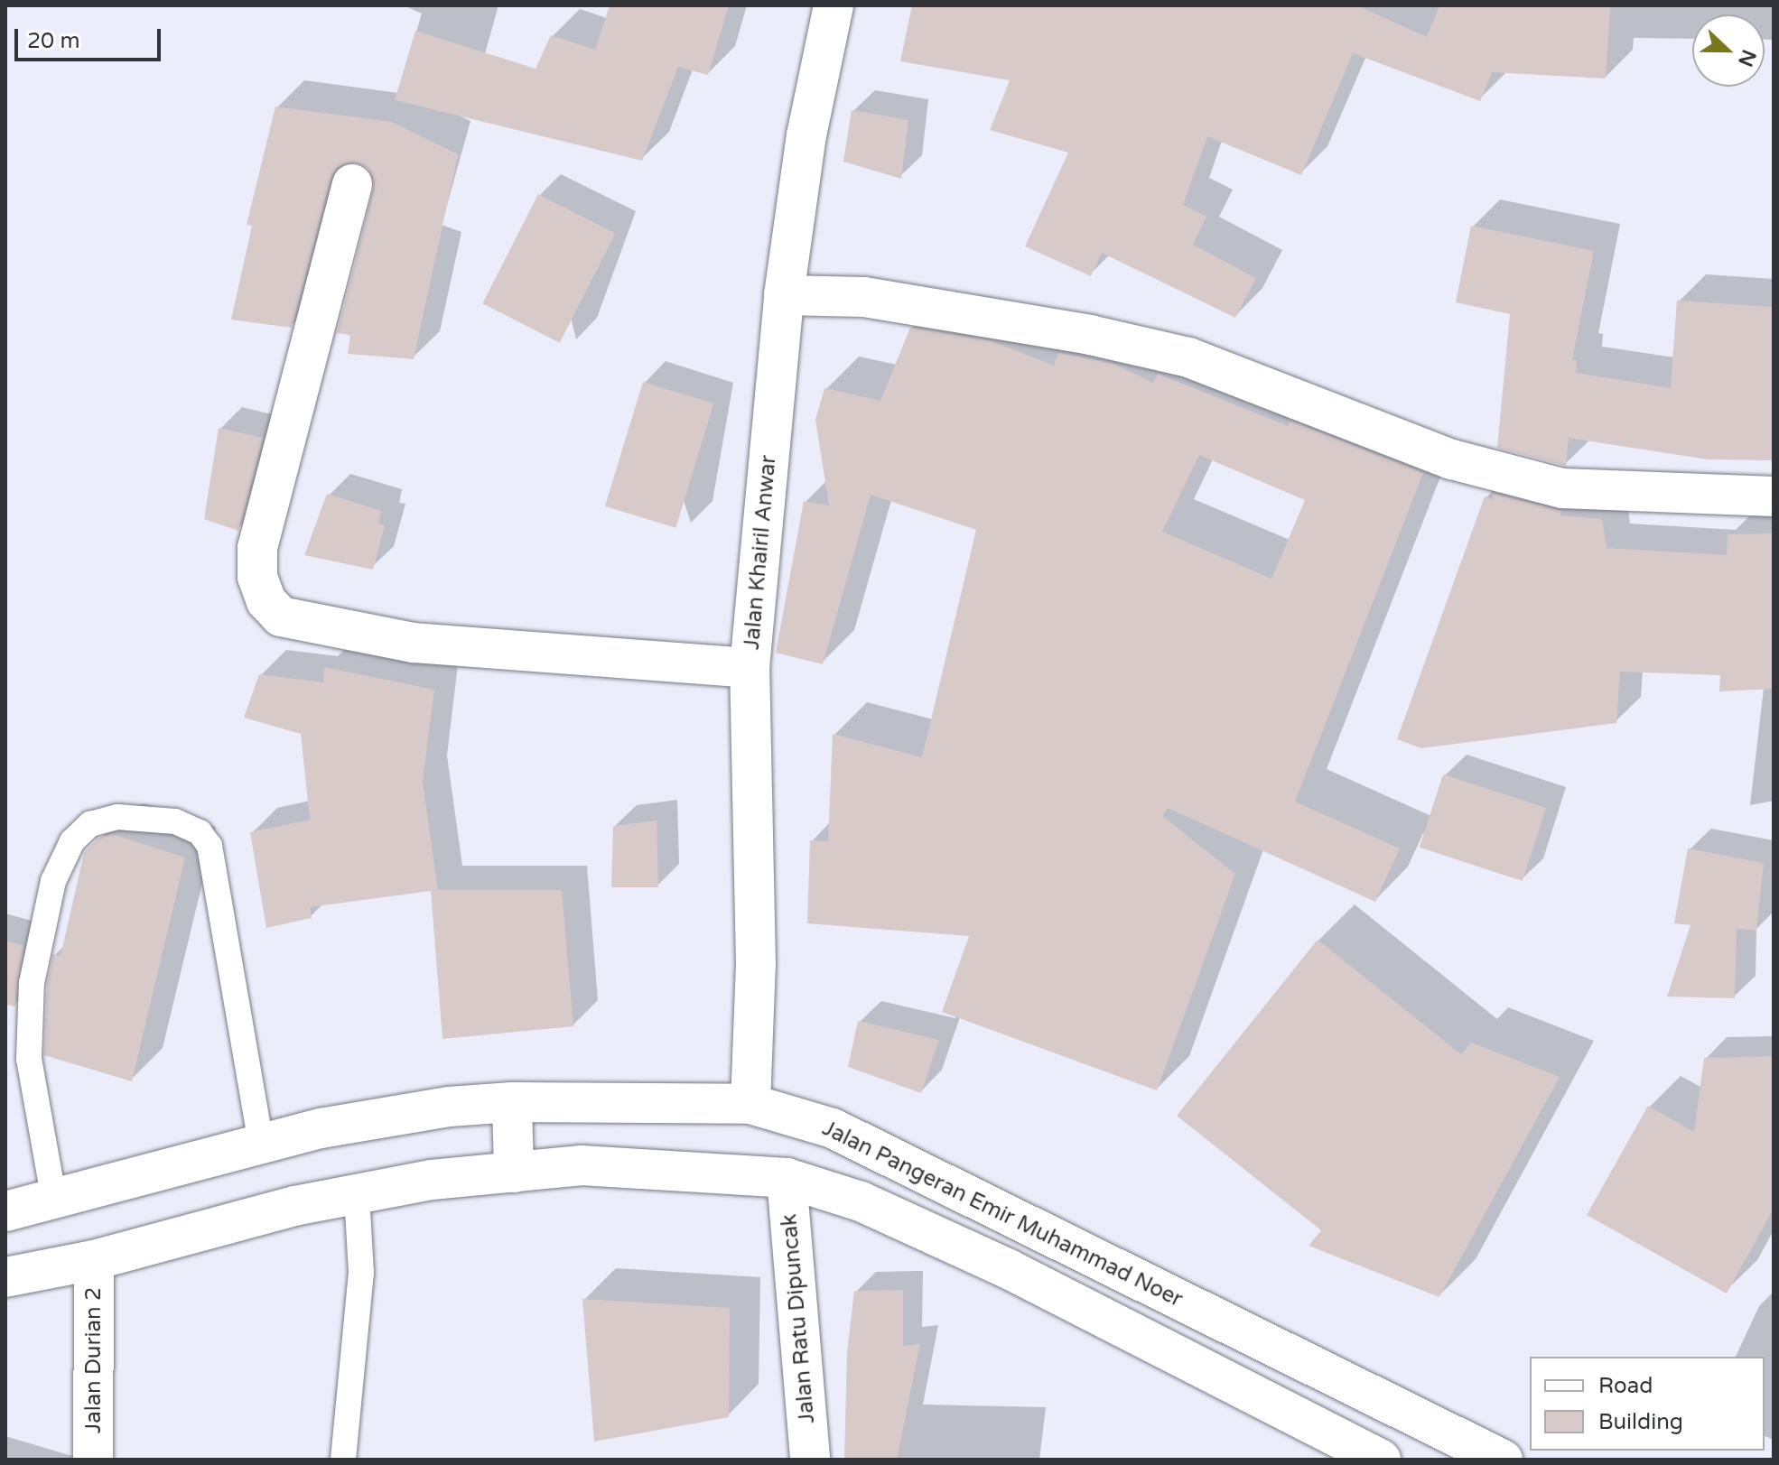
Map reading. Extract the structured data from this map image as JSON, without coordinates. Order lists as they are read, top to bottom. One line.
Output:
{"streets":{"street":["Jalan Khairil Anwar","Jalan Pangeran Emir Muhammad Noer","Jalan Ratu Dipuncak","Jalan Durian 2"]},"crossings":[["Jalan Khairil Anwar","Jalan Pangeran Emir Muhammad Noer"]],"legend":["Road","Building"],"scale_bar":"20 m","north":"right"}
